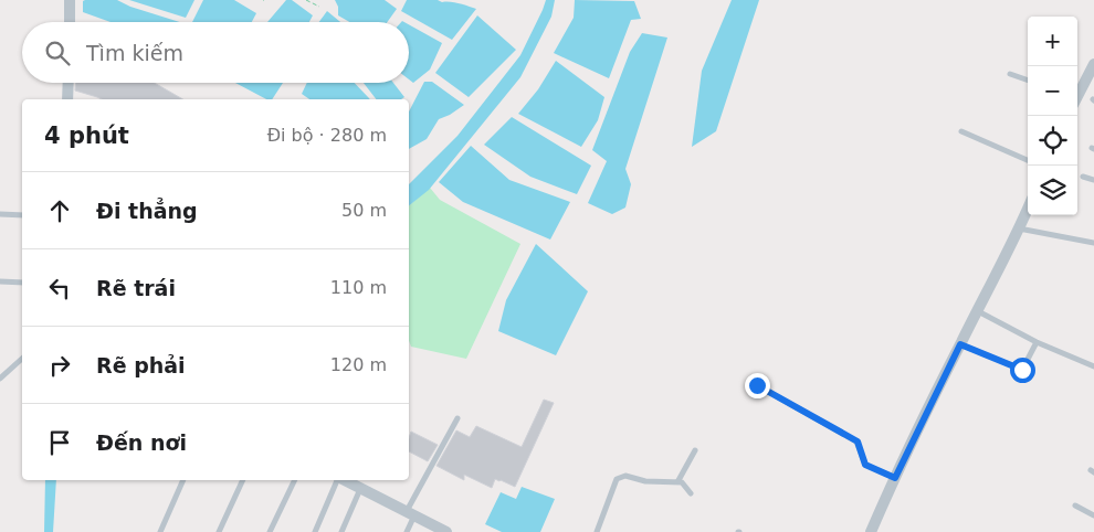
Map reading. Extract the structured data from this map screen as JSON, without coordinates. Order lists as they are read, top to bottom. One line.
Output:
{"page":{"map_buttons":["+","−"],"search":"Tìm kiếm","heading":["4 phút","Đi bộ · 280 m"],"list":[["Đi thẳng","50 m"],["Rẽ trái","110 m"],["Rẽ phải","120 m"],"Đến nơi"]}}
